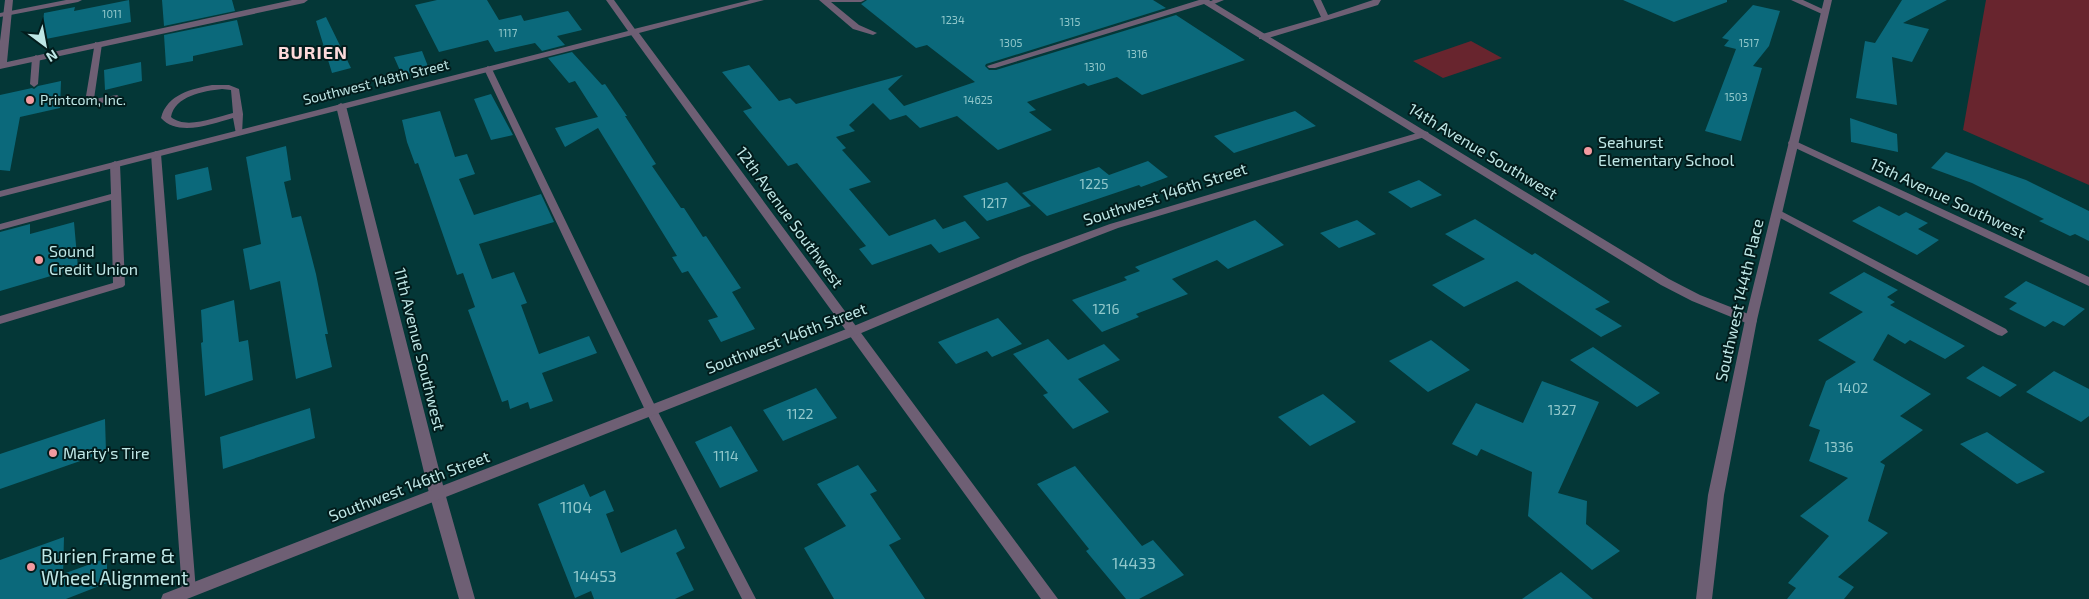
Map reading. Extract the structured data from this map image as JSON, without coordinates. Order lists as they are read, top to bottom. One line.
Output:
{"streets":{"street":["Southwest 148th Street","14th Avenue Southwest","Southwest 146th Street","15th Avenue Southwest","12th Avenue Southwest","Southwest 144th Place","11th Avenue Southwest"]},"crossings":[["Southwest 148th Street","12th Avenue Southwest"],["Southwest 148th Street","11th Avenue Southwest"],["14th Avenue Southwest","Southwest 146th Street"],["14th Avenue Southwest","Southwest 144th Place"],["Southwest 146th Street","12th Avenue Southwest"],["Southwest 146th Street","11th Avenue Southwest"],["15th Avenue Southwest","Southwest 144th Place"]],"districts":["BURIEN"],"places":["Printcom, Inc.","Seahurst Elementary School","Sound Credit Union","Marty's Tire","Burien Frame & Wheel Alignment"],"house_numbers":["1011","1234","1315","1117","1305","1517","1316","1310","1503","14625","1225","1217","1216","1402","1327","1122","1336","1114","1104","14433","14453"],"north":"bottom right"}
